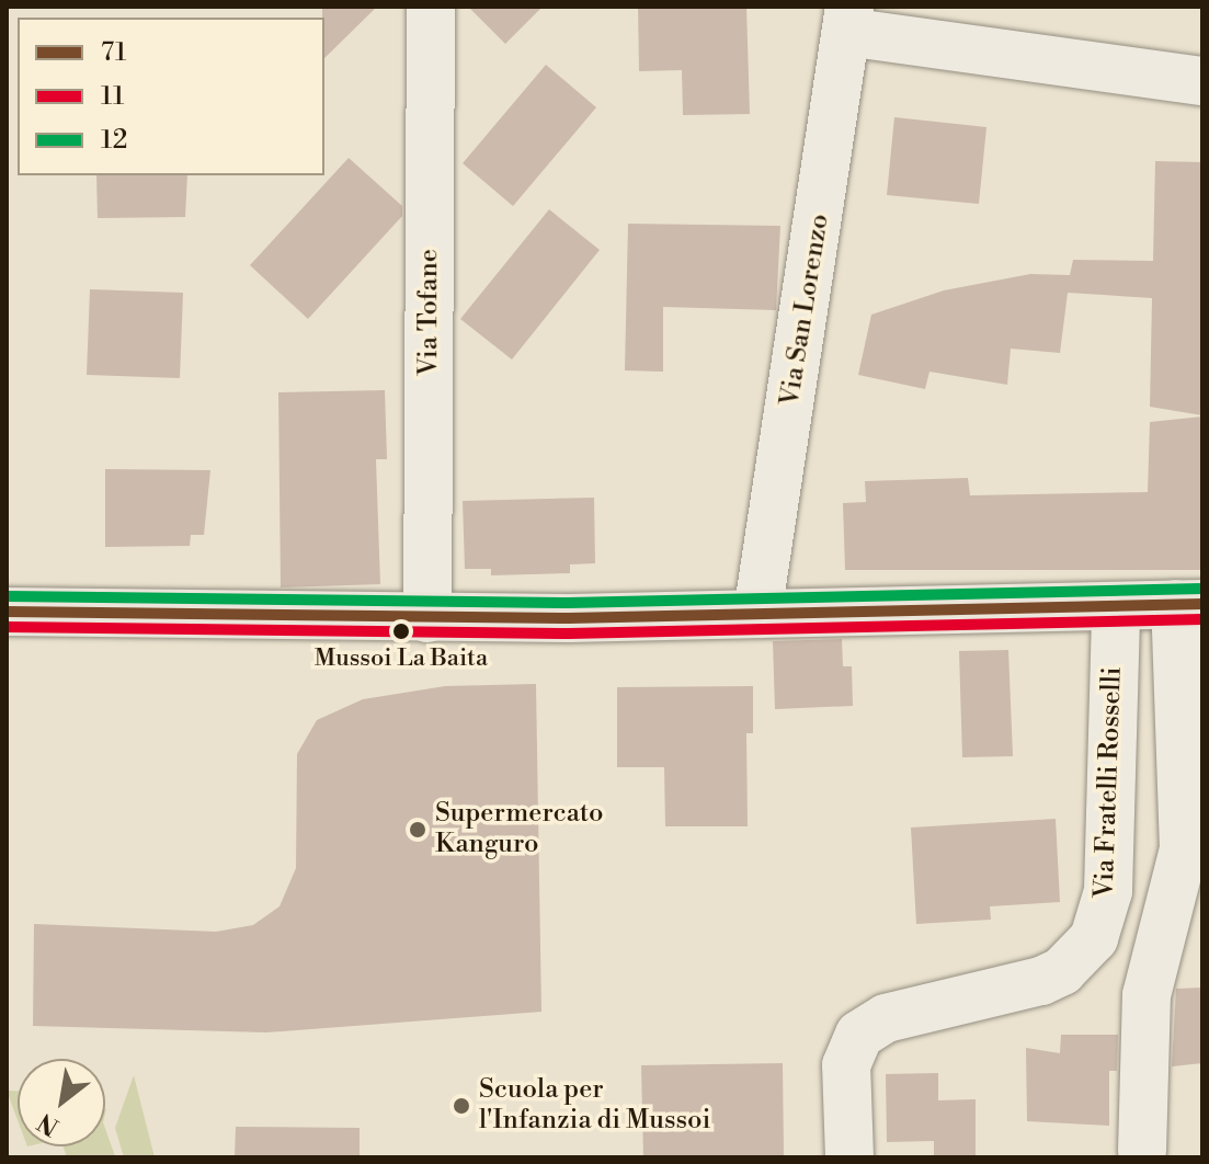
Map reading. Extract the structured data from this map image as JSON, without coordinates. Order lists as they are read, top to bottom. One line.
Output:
{"streets":{"street":["Via San Lorenzo","Via Tofane","Via Fratelli Rosselli"]},"places":["Mussoi La Baita","Supermercato Kanguro","Scuola per l'Infanzia di Mussoi"],"lines":["transit line 12","transit line 71","transit line 11"],"legend":["71","11","12"],"north":"bottom left"}
